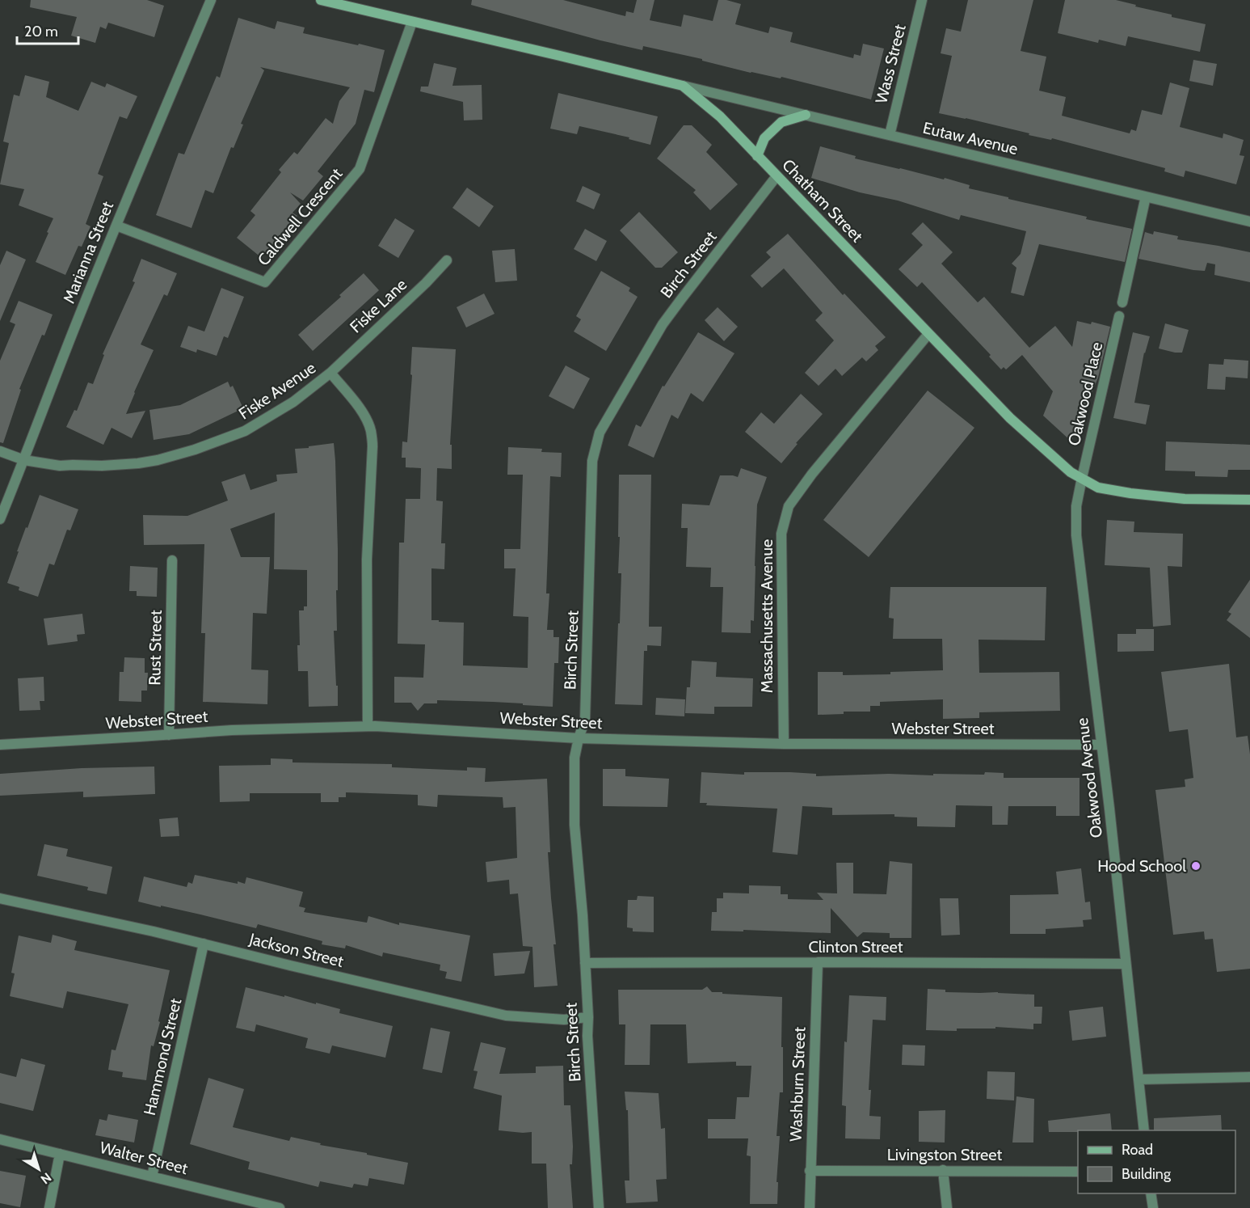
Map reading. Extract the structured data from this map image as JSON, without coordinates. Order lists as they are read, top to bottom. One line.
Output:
{"streets":{"main road":["Chatham Street"],"street":["Wass Street","Eutaw Avenue","Caldwell Crescent","Marianna Street","Birch Street","Fiske Lane","Fiske Avenue","Oakwood Place","Massachusetts Avenue","Rust Street","Webster Street","Oakwood Avenue","Clinton Street","Jackson Street","Hammond Street","Washburn Street","Livingston Street","Walter Street"]},"crossings":[["Wass Street","Eutaw Avenue"],["Eutaw Avenue","Chatham Street"],["Chatham Street","Caldwell Crescent"],["Chatham Street","Birch Street"],["Chatham Street","Oakwood Place"],["Chatham Street","Massachusetts Avenue"],["Chatham Street","Oakwood Avenue"],["Caldwell Crescent","Marianna Street"],["Marianna Street","Fiske Avenue"],["Birch Street","Webster Street"],["Birch Street","Clinton Street"],["Birch Street","Jackson Street"],["Fiske Lane","Fiske Avenue"],["Fiske Avenue","Webster Street"],["Oakwood Place","Oakwood Avenue"],["Massachusetts Avenue","Webster Street"],["Rust Street","Webster Street"],["Webster Street","Oakwood Avenue"],["Oakwood Avenue","Clinton Street"],["Clinton Street","Washburn Street"],["Jackson Street","Hammond Street"],["Hammond Street","Walter Street"],["Washburn Street","Livingston Street"]],"places":["Hood School"],"legend":["Road","Building"],"scale_bar":"20 m","north":"bottom right"}
